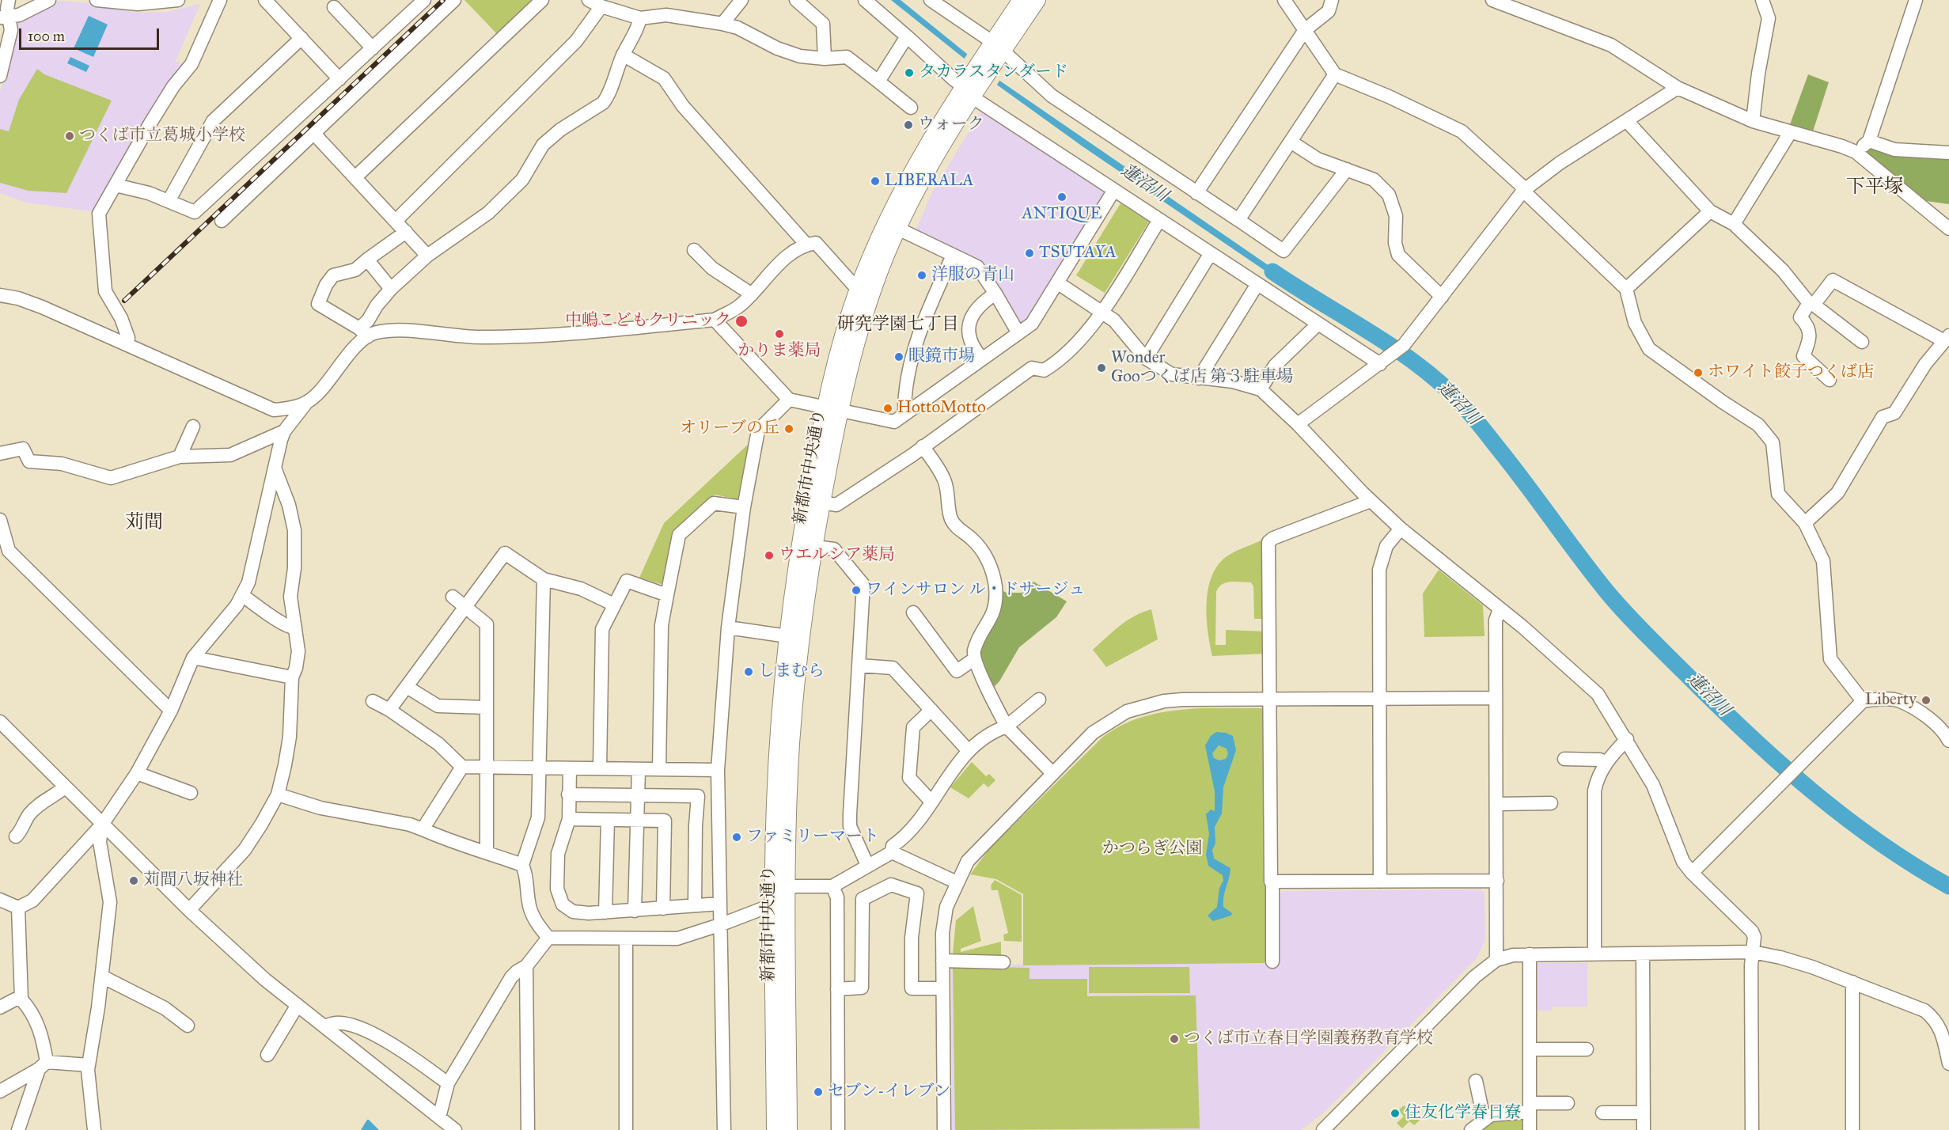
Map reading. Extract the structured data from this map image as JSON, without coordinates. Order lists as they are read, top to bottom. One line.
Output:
{"streets":{"main road":["新都市中央通り"]},"districts":["下平塚","研究学園七丁目","苅間"],"water":["蓮沼川"],"parks":["かつらぎ公園"],"places":["タカラスタンダード","ウォーク","つくば市立葛城小学校","LIBERALA","ANTIQUE","TSUTAYA","洋服の青山","中嶋こどもクリニック","かりま薬局","眼鏡市場","Wonder Gooつくば店 第３駐車場","ホワイト餃子つくば店","HottoMotto","オリーブの丘","ウエルシア薬局","ワインサロン ル・ドサージュ","しまむら","Liberty","ファミリーマート","苅間八坂神社","つくば市立春日学園義務教育学校","セブン-イレブン","住友化学春日寮"],"scale_bar":"100 m"}
